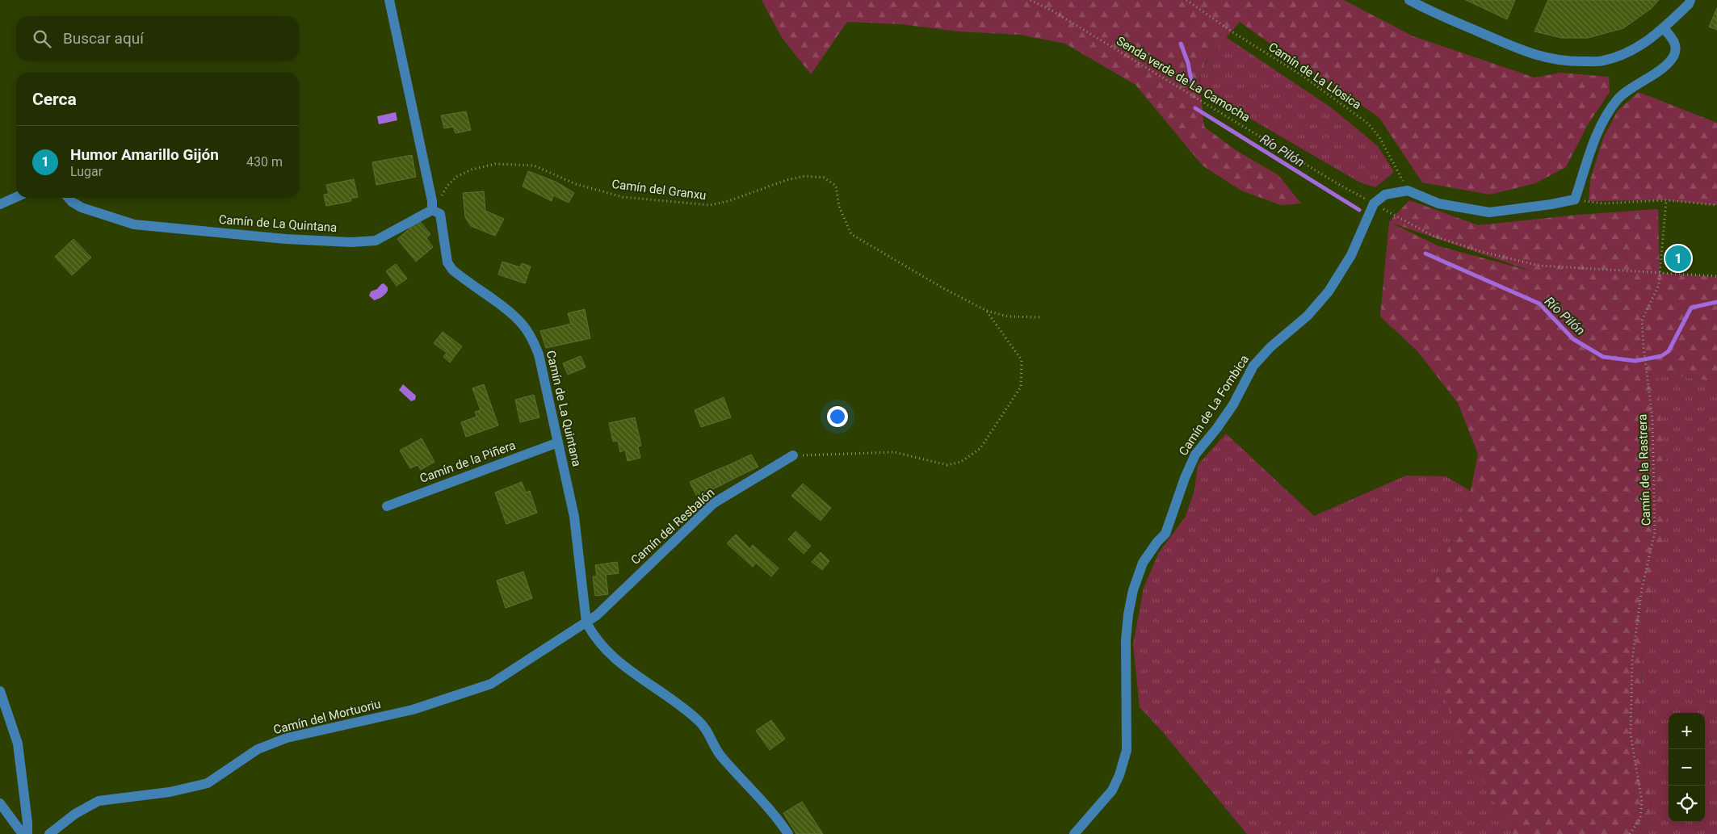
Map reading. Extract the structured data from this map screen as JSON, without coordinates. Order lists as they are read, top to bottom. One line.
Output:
{"streets":{"street":["Camín de La Quintana","Camín de La Fombica","Camín de la Piñera","Camín del Resbalón","Camín del Mortuoriu"],"path":["Camín de La Llosica","Senda verde de La Camocha","Camín del Granxu","Camín de la Rastrera"]},"crossings":[["Senda verde de La Camocha","Camín de La Fombica"],["Senda verde de La Camocha","Camín de la Rastrera"],["Camín del Granxu","Camín de La Quintana"],["Camín de La Quintana","Camín de la Piñera"],["Camín de La Quintana","Camín del Resbalón"],["Camín de La Quintana","Camín del Mortuoriu"],["Camín del Resbalón","Camín del Mortuoriu"]],"water":["Río Pilón"],"page":{"search":"Buscar aquí","heading":"Cerca","list":[{"mark":"1","name":"Humor Amarillo Gijón","note":"Lugar","value":"430 m"}],"pins":"1","map_buttons":["+","−"]}}
